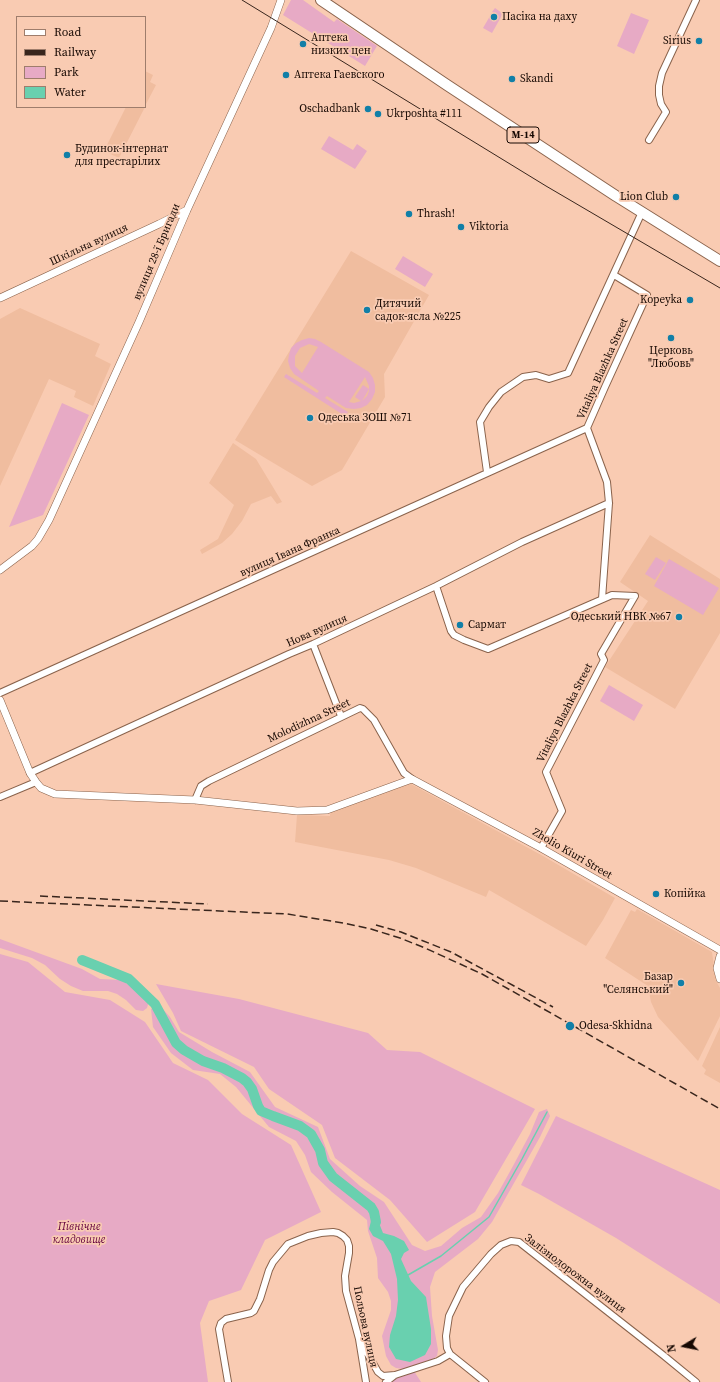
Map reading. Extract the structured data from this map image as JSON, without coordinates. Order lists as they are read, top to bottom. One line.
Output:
{"streets":{"highway":["М-14"],"street":["Шкільна вулиця","вулиця 28-ї Бригади","Vitaliya Blazhka Street","вулиця Івана Франка","Нова вулиця","Molodizhna Street","Zholio Kiuri Street","Залізнодорожна вулиця","Польова вулиця"]},"crossings":[["Шкільна вулиця","вулиця 28-ї Бригади"],["Vitaliya Blazhka Street","вулиця Івана Франка"],["Vitaliya Blazhka Street","Нова вулиця"],["Vitaliya Blazhka Street","Zholio Kiuri Street"],["Molodizhna Street","Zholio Kiuri Street"]],"parks":["Північне кладовище"],"places":["Пасіка на даху","Sirius","Аптека низких цен","Аптека Гаевского","Skandi","Oschadbank","Ukrposhta #111","Будинок-інтернат для престарілих","Lion Club","Thrash!","Viktoria","Kopeyka","Дитячий садок-ясла №225","Церковь \"Любовь\"","Одеська ЗОШ №71","Одеський НВК №67","Сармат","Копійка","Базар \"Селянський\"","Odesa-Skhidna"],"legend":["Road","Railway","Park","Water"],"north":"left"}
